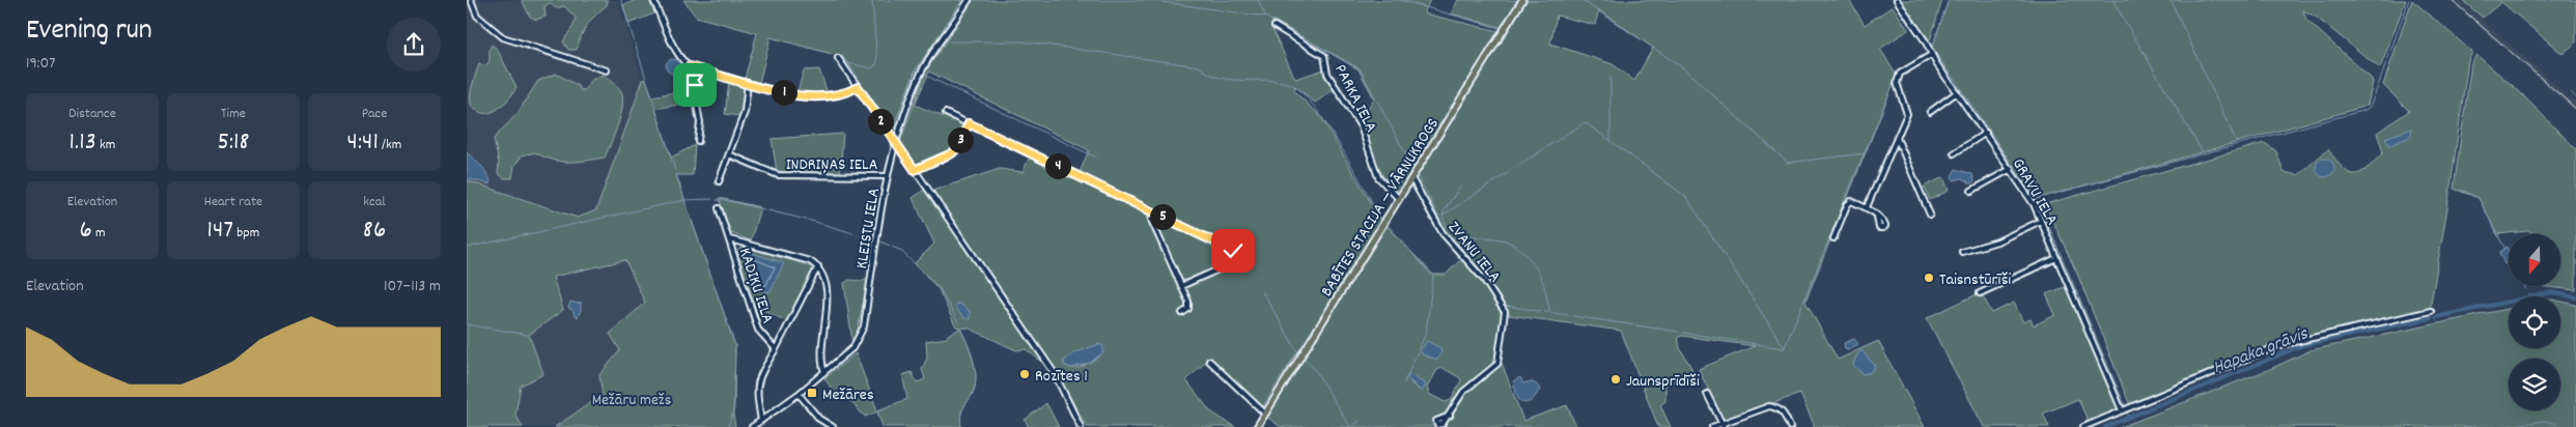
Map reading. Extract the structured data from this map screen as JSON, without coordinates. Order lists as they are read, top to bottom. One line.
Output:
{"streets":{"main road":["BABĪTES STACIJA — VĀRNUKROGS"],"street":["PARKA IELA","INDRIŅAS IELA","GRAVU IELA","KLEISTU IELA","ZVANU IELA","KADIĶU IELA"]},"crossings":[["PARKA IELA","BABĪTES STACIJA — VĀRNUKROGS"],["INDRIŅAS IELA","KLEISTU IELA"],["BABĪTES STACIJA — VĀRNUKROGS","ZVANU IELA"]],"water":["Hapaka grāvis"],"parks":["Mežāru mežs"],"places":{"other":["Taisnstūrīši","Rozītes 1","Jaunsprīdīši"],"transit":["Mežāres"]},"north":"bottom","page":{"heading":["Evening run","19:07"],"pins":["1","2","3","4","5"],"stats":[["Distance","1.13 km"],["Time","5:18"],["Pace","4:41 /km"],["Elevation","6 m"],["Heart rate","147 bpm"],["kcal","86"]],"chart":["Elevation","107–113 m"]}}
